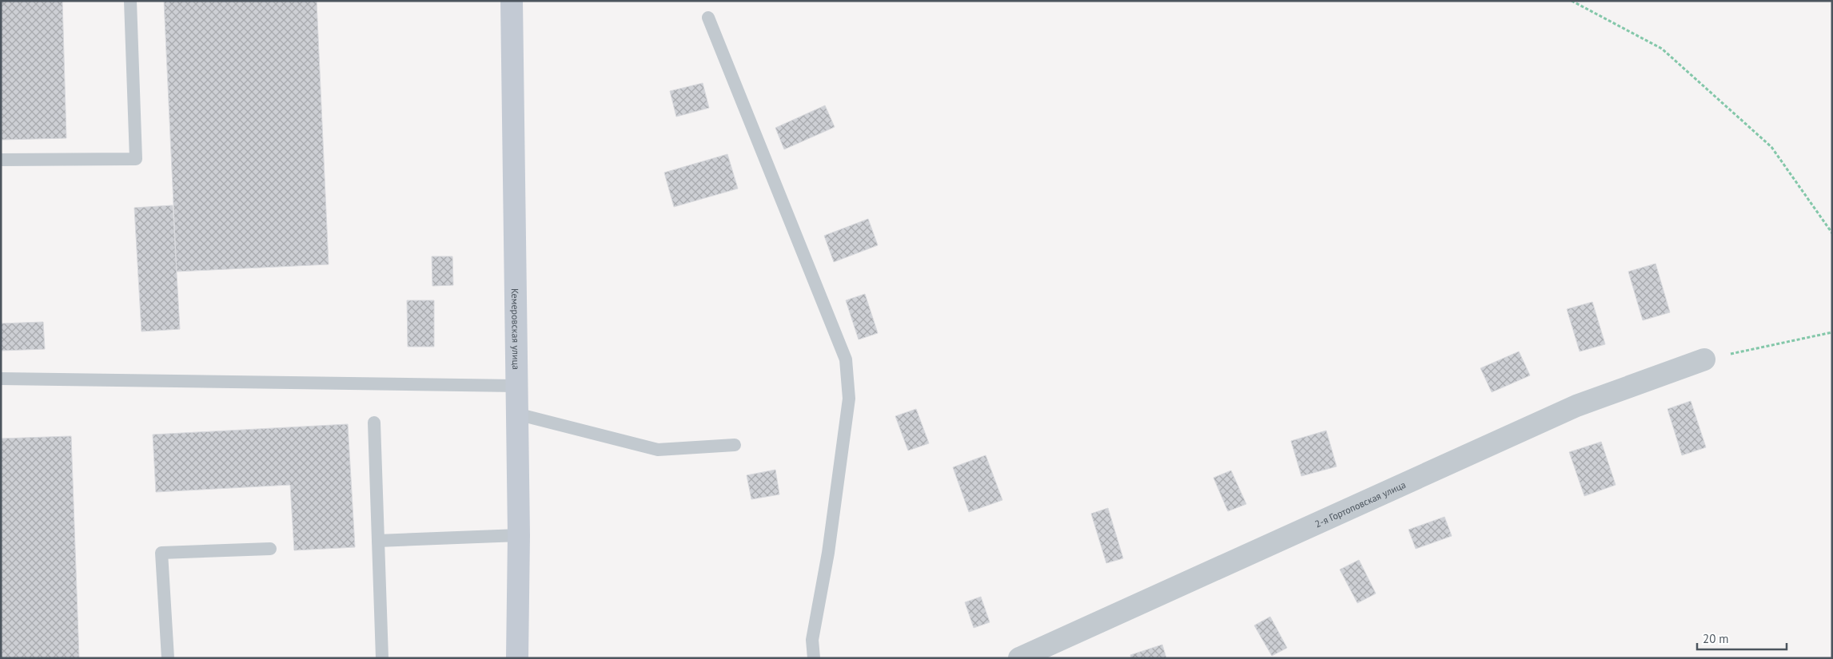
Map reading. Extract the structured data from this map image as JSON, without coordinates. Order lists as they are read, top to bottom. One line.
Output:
{"streets":{"main road":["Кемеровская улица"],"street":["2-я Гортоповская улица"]},"scale_bar":"20 m"}
